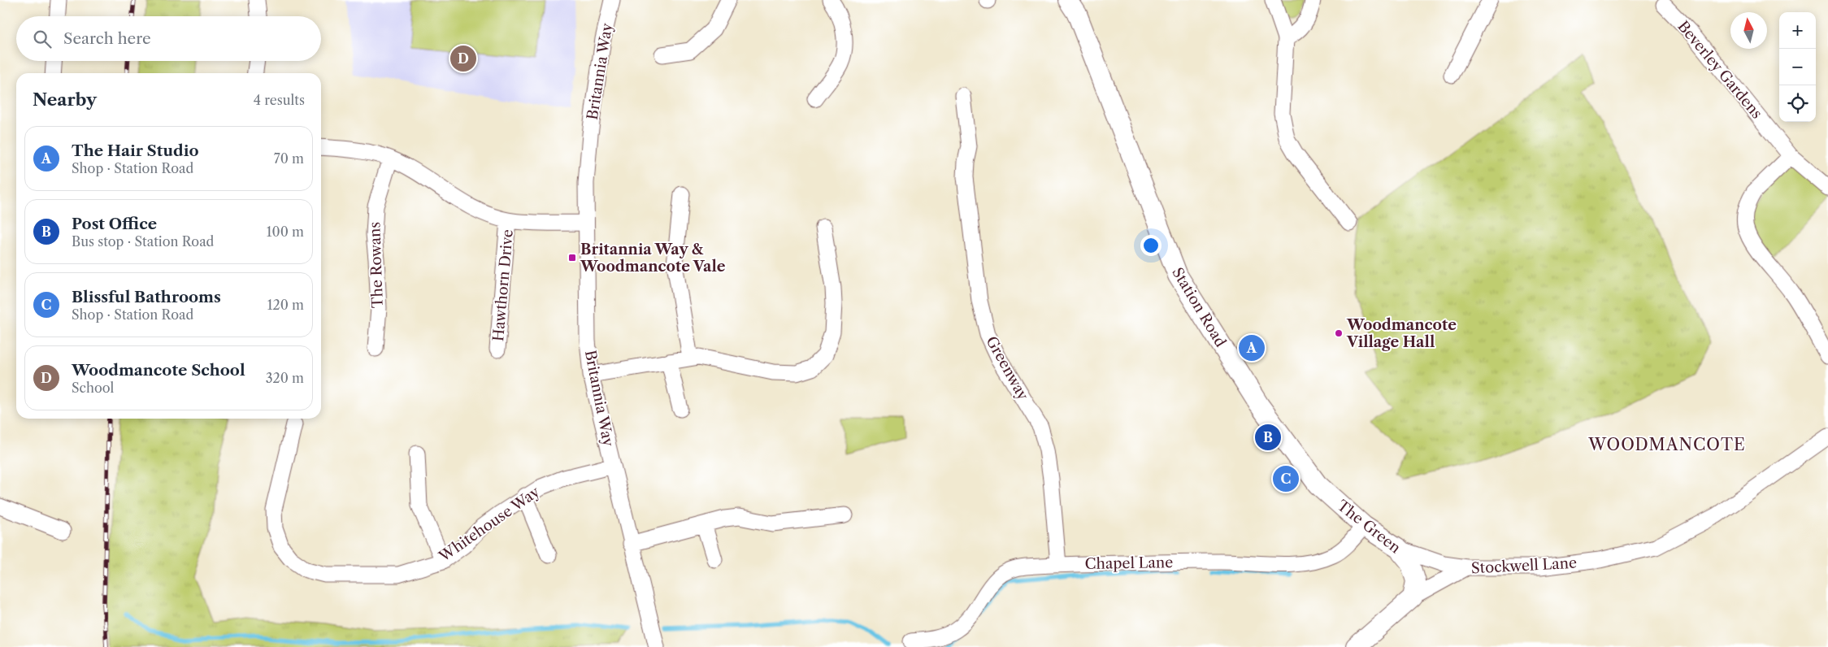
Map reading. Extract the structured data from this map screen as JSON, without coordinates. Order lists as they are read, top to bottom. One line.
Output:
{"streets":{"street":["Beverley Gardens","Britannia Way","The Rowans","Hawthorn Drive","Station Road","Greenway","Whitehouse Way","The Green","Chapel Lane","Stockwell Lane"]},"crossings":[["Britannia Way","Whitehouse Way"],["Station Road","The Green"],["Greenway","Chapel Lane"],["The Green","Chapel Lane"],["The Green","Stockwell Lane"]],"districts":["WOODMANCOTE"],"places":{"transit":["Britannia Way & Woodmancote Vale"],"other":["Woodmancote Village Hall"]},"north":"top","page":{"map_buttons":["+","−"],"search":"Search here","pins":["D","A","B","C"],"heading":["Nearby","4 results"],"list":[{"mark":"A","name":"The Hair Studio","note":"Shop · Station Road","value":"70 m"},{"mark":"B","name":"Post Office","note":"Bus stop · Station Road","value":"100 m"},{"mark":"C","name":"Blissful Bathrooms","note":"Shop · Station Road","value":"120 m"},{"mark":"D","name":"Woodmancote School","note":"School","value":"320 m"}]}}
